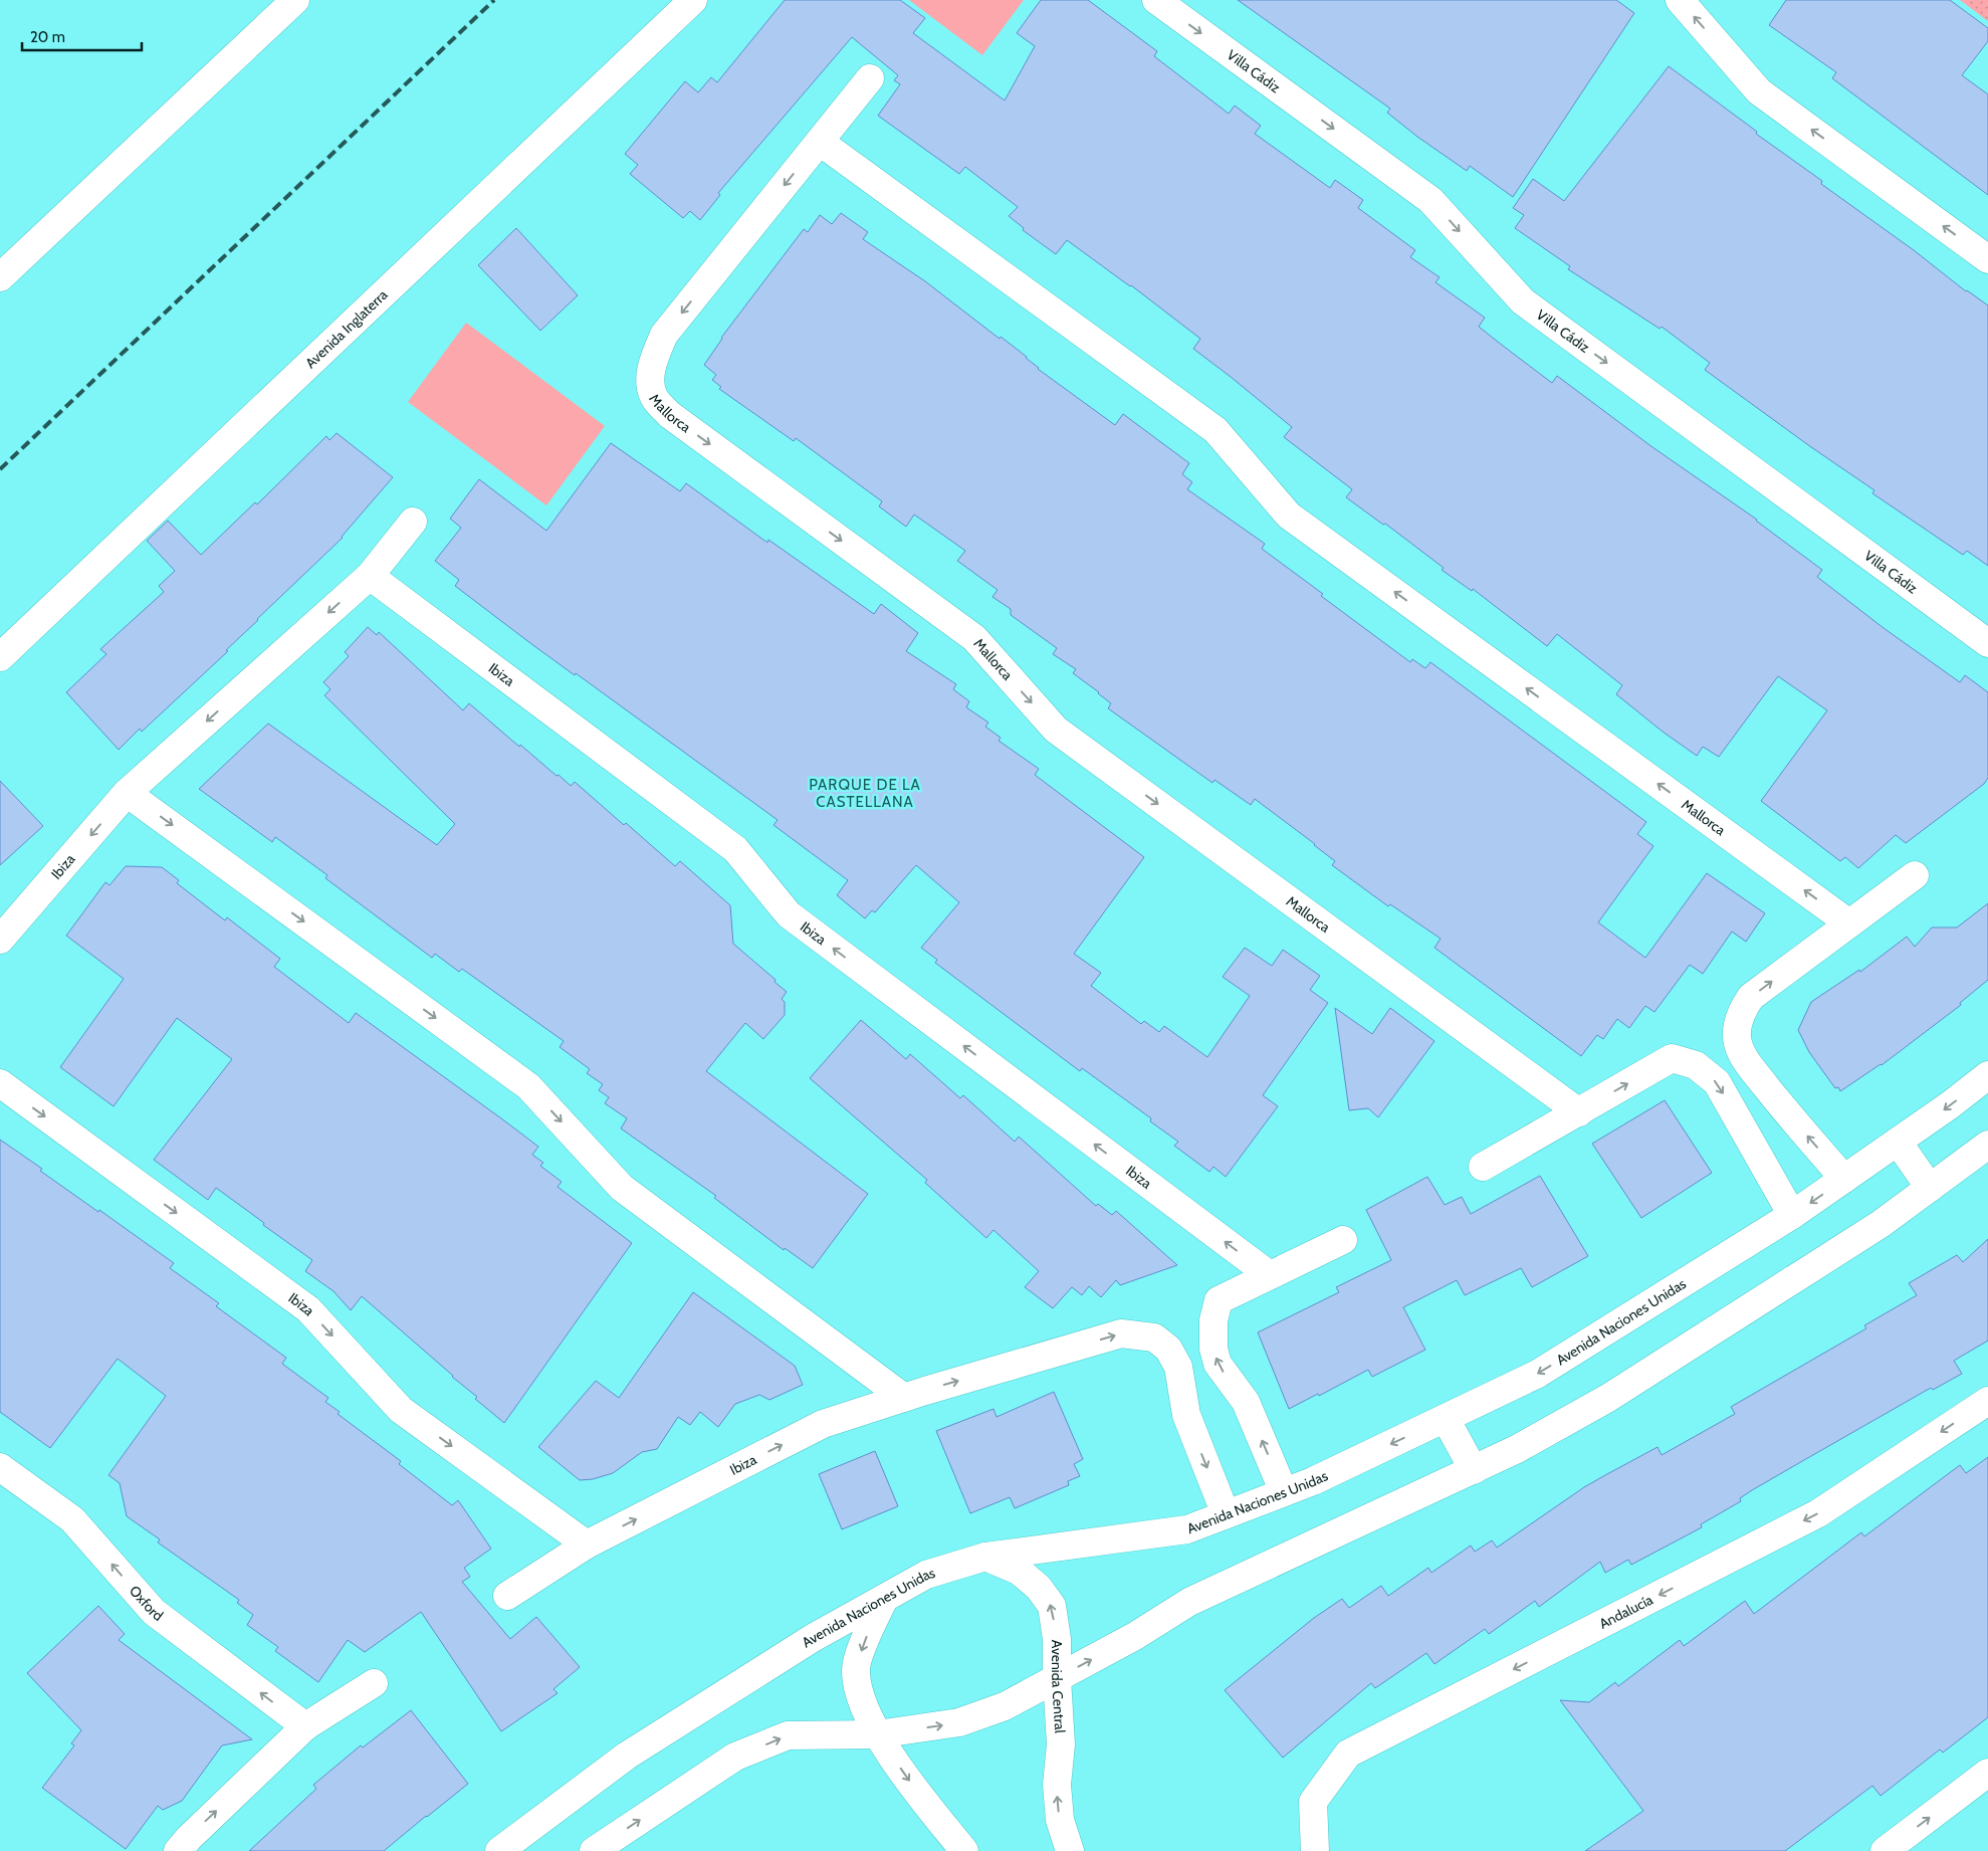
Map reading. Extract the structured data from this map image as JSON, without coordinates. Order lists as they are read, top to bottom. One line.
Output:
{"streets":{"street":["Villa Cádiz","Avenida Inglaterra","Mallorca","Ibiza","Avenida Naciones Unidas","Oxford","Andalucía","Avenida Central"]},"crossings":[["Ibiza","Avenida Naciones Unidas"],["Avenida Naciones Unidas","Avenida Central"]],"one_way":["Villa Cádiz","Oxford"],"districts":["PARQUE DE LA CASTELLANA"],"scale_bar":"20 m"}
